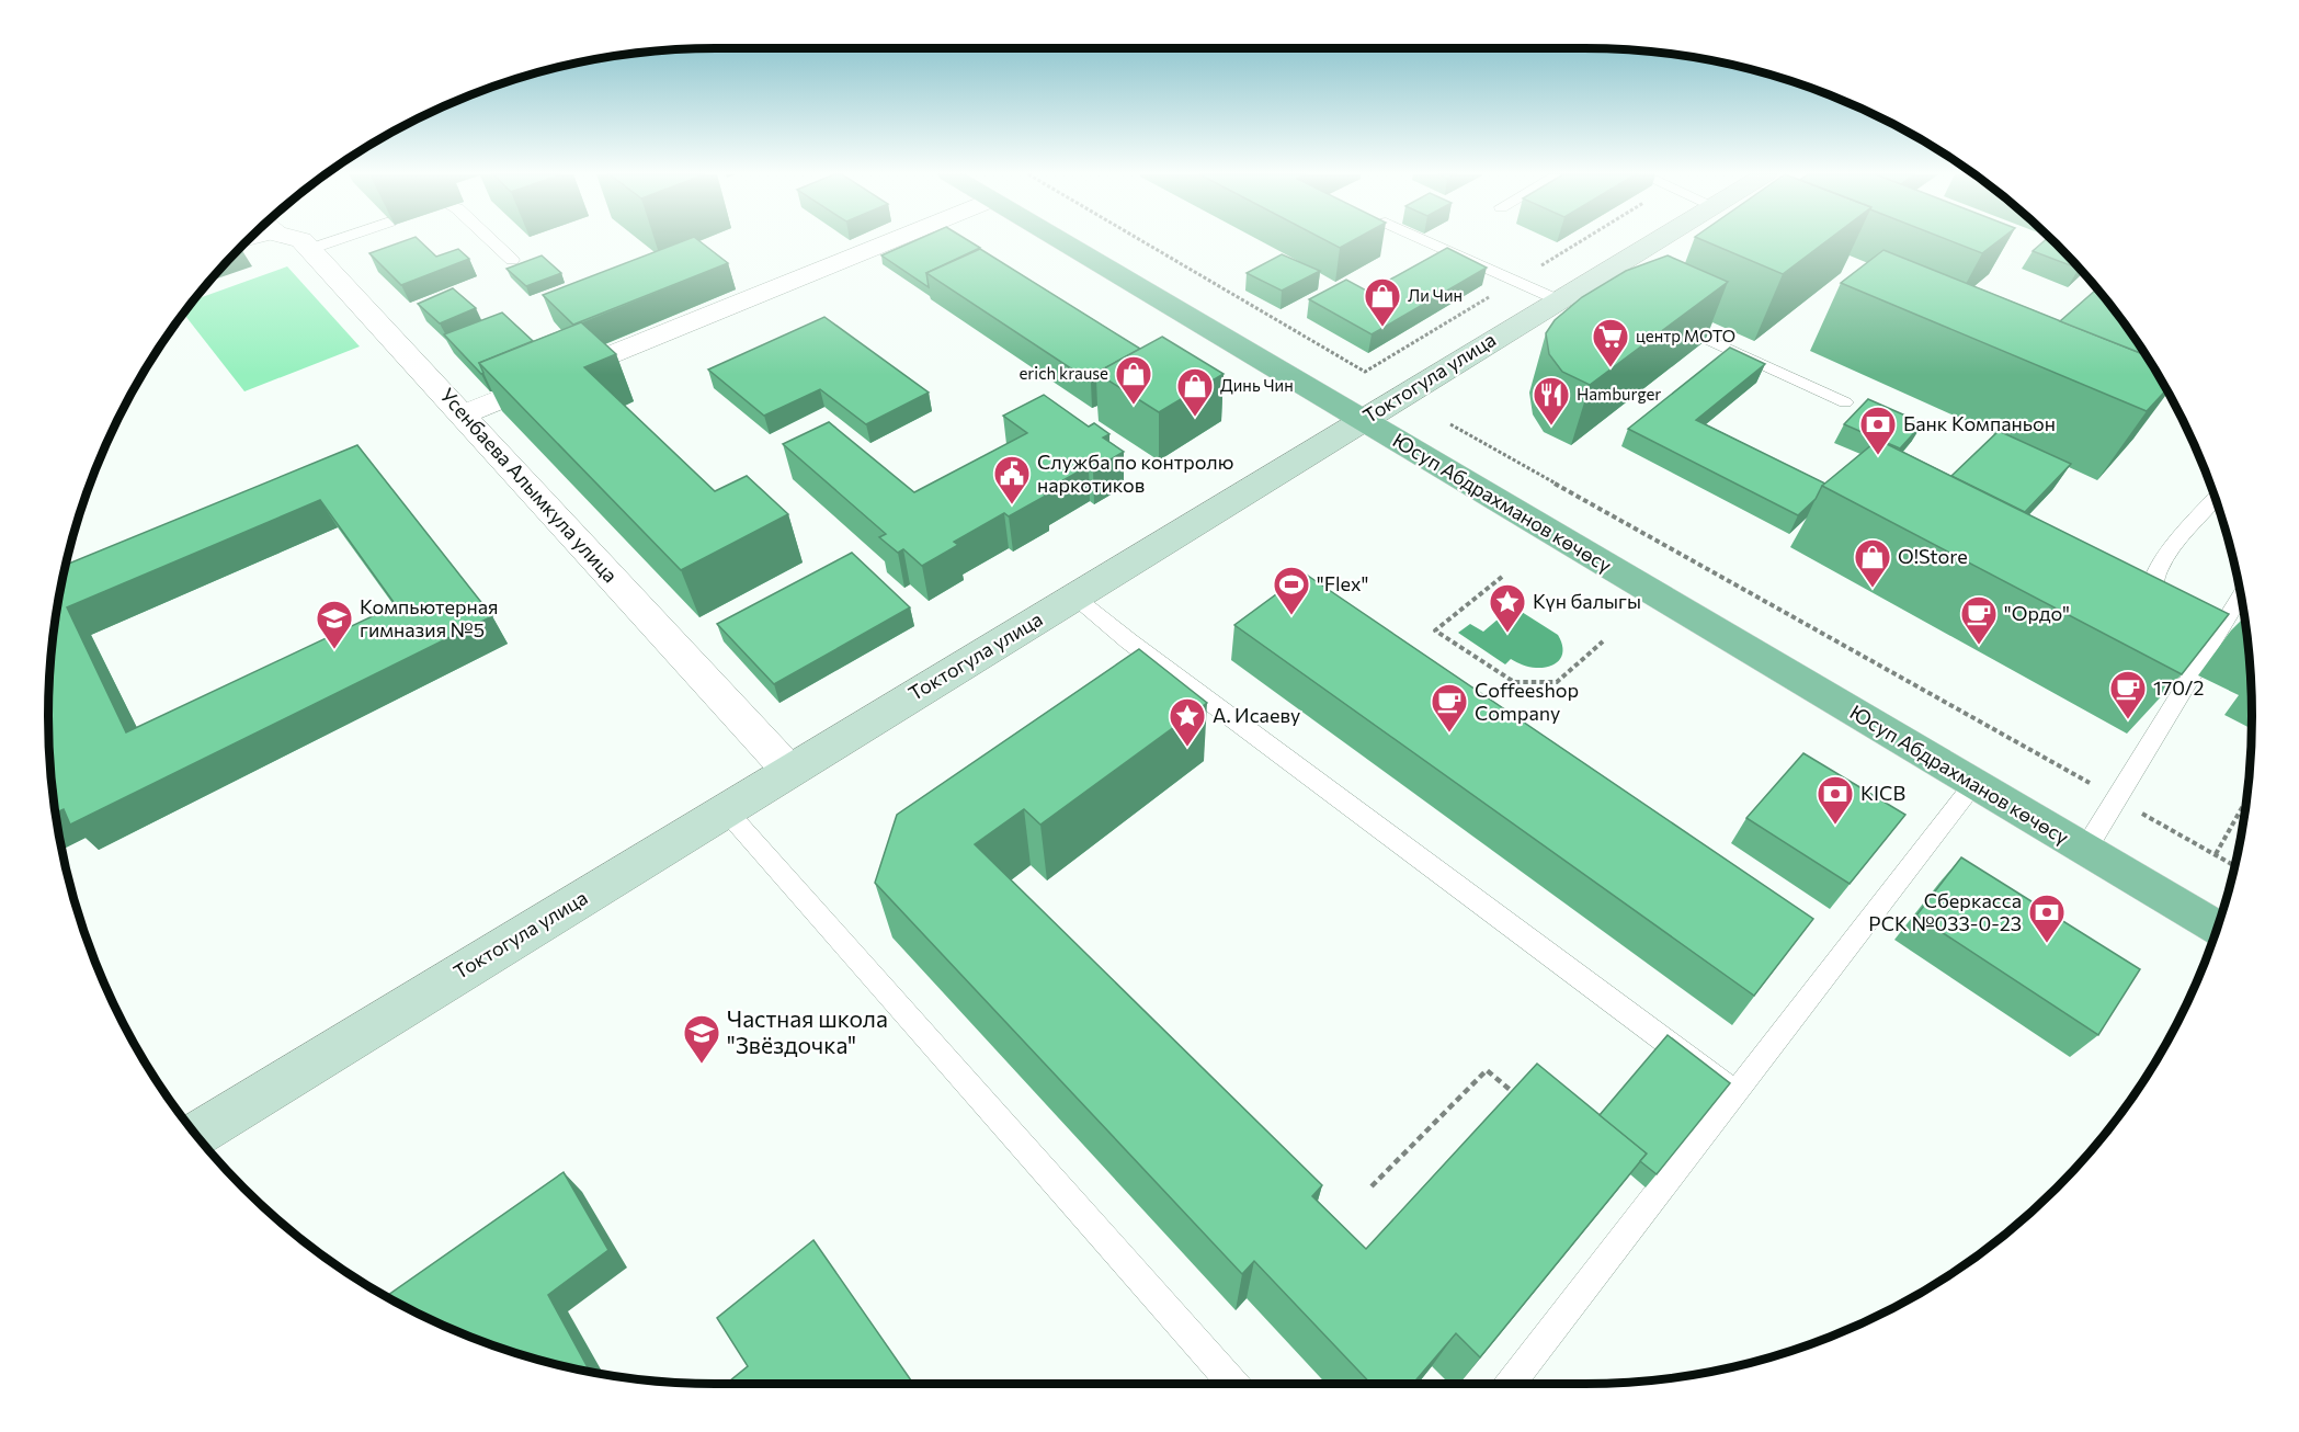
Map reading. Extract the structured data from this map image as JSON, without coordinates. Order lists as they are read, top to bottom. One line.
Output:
{"streets":{"main road":["Токтогула улица","Юсуп Абдрахманов көчөсү"],"street":["Усенбаева Алымкула улица"]},"crossings":[["Токтогула улица","Усенбаева Алымкула улица"],["Токтогула улица","Юсуп Абдрахманов көчөсү"]],"places":{"shop":["Ли Чин","erich krause","Динь Чин","O!Store"],"supermarket":["центр МОТО"],"restaurant":["Hamburger"],"bank":["Банк Компаньон","KICB","Сберкасса РСК №033-0-23"],"public building":["Служба по контролю наркотиков"],"sports":["\"Flex\""],"place":["Күн балыгы","А. Исаеву"],"cafe":["\"Ордо\"","170/2","Coffeeshop Company"],"school or university":["Компьютерная гимназия №5","Частная школа \"Звёздочка\""]}}
